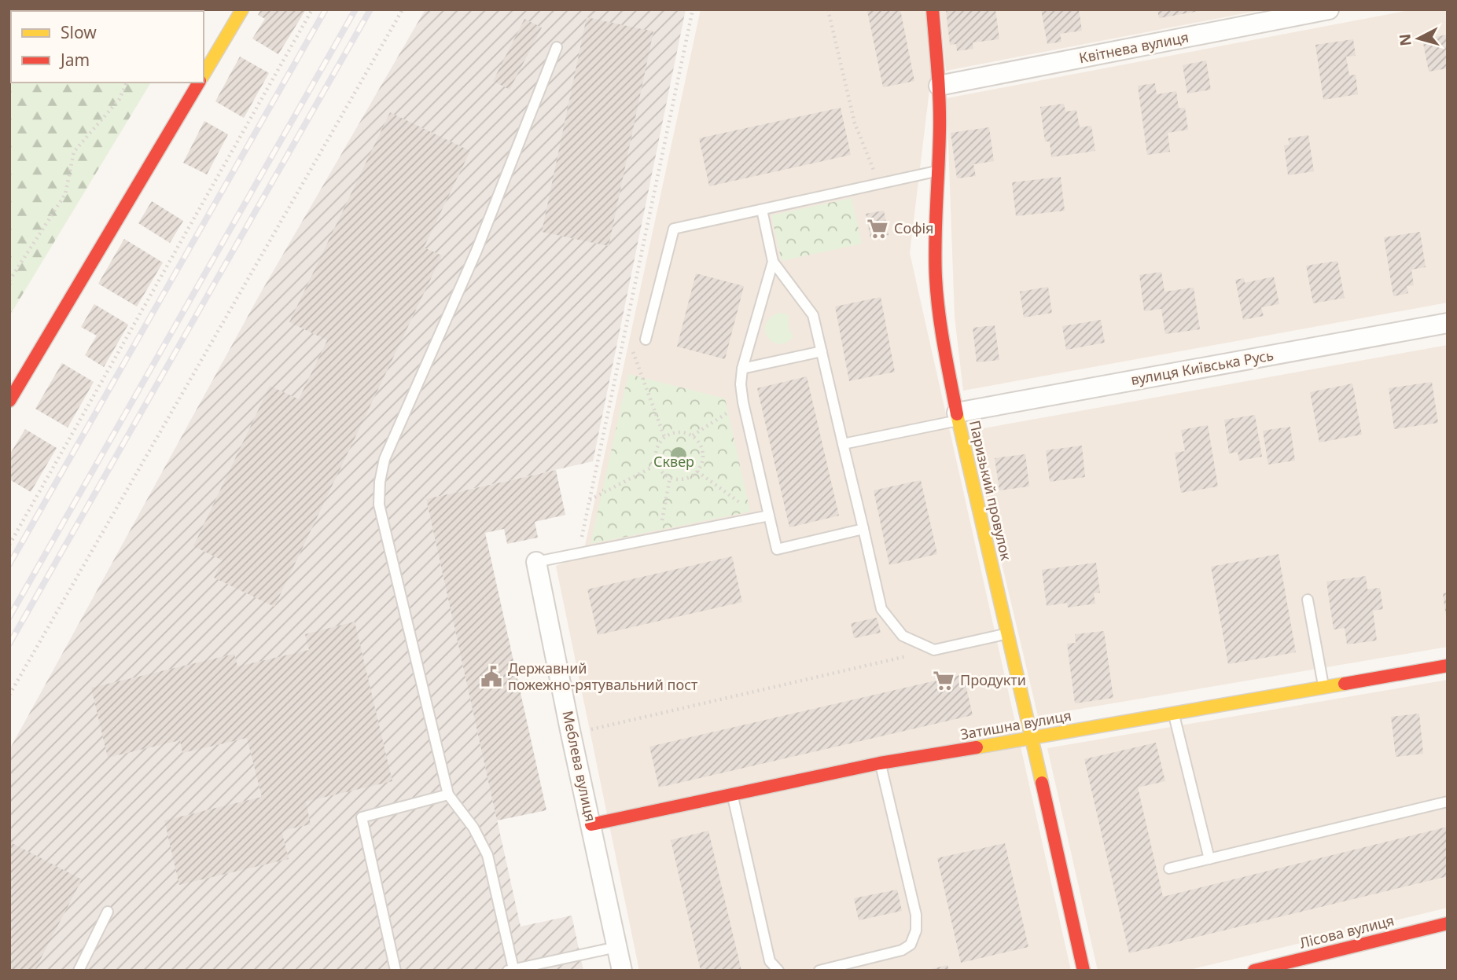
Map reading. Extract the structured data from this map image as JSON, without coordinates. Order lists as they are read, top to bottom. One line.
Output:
{"streets":{"street":["Квітнева вулиця","вулиця Київська Русь","Паризький провулок","Затишна вулиця","Меблева вулиця","Лісова вулиця"]},"crossings":[["Квітнева вулиця","Паризький провулок"],["вулиця Київська Русь","Паризький провулок"],["Паризький провулок","Затишна вулиця"],["Затишна вулиця","Меблева вулиця"]],"parks":["Сквер"],"places":{"supermarket":["Софія","Продукти"],"public building":["Державний пожежно-рятувальний пост"]},"legend":["Slow","Jam"],"north":"left"}
